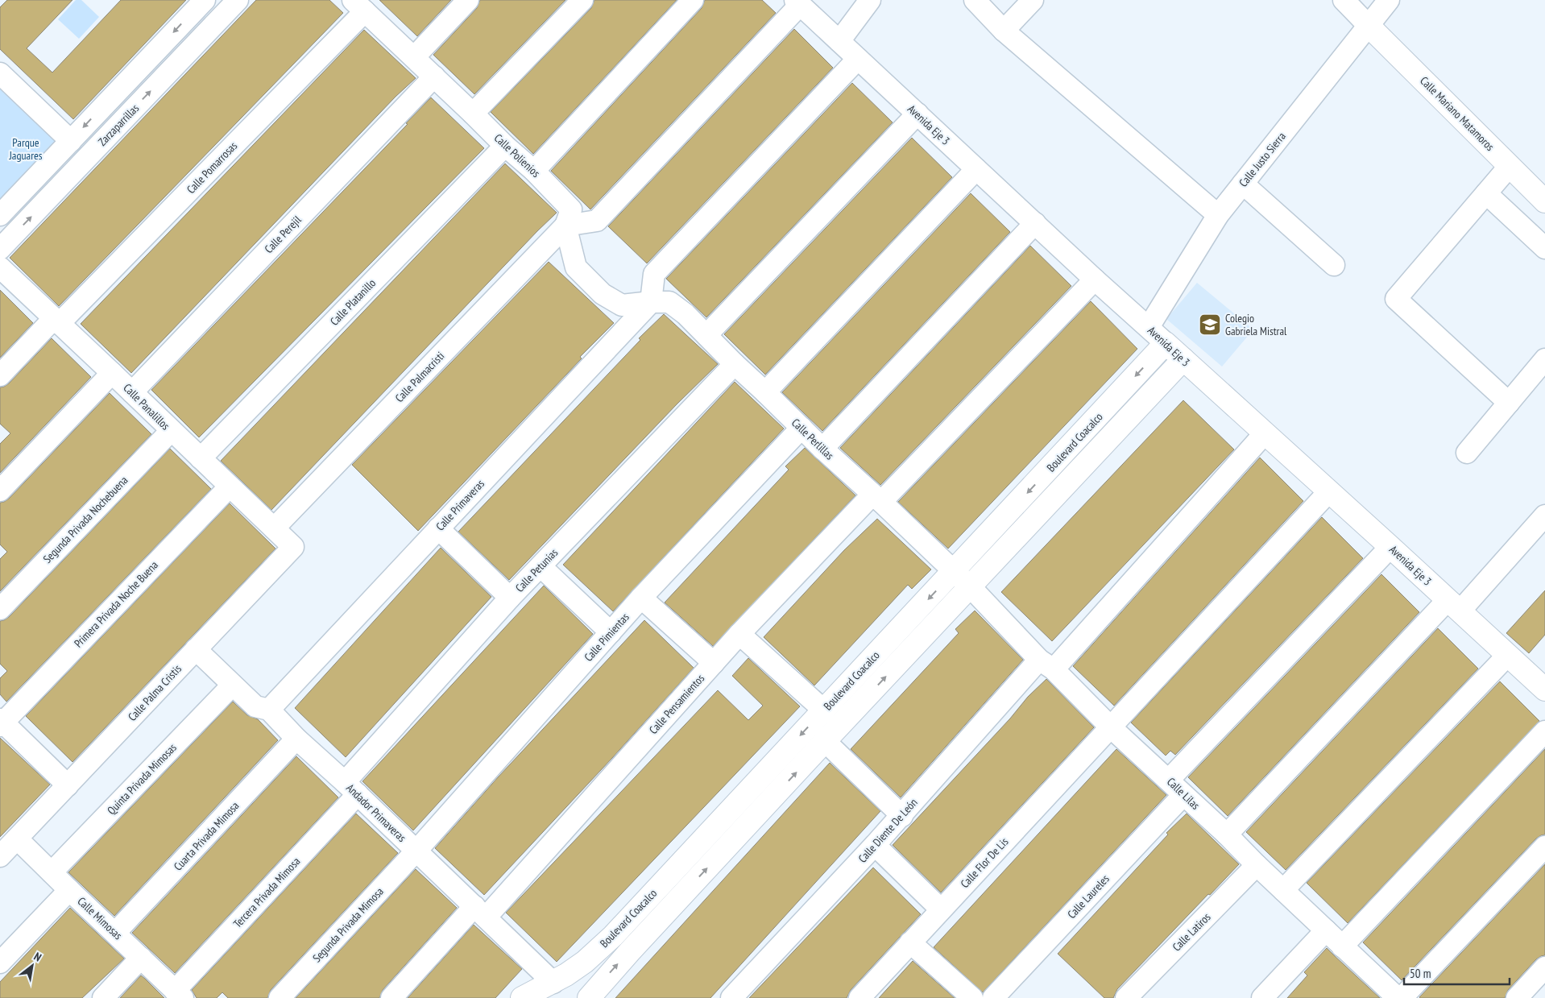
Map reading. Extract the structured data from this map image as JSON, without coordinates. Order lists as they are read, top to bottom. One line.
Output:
{"streets":{"main road":["Calle Mariano Matamoros","Avenida Eje 3","Boulevard Coacalco"],"street":["Zarzaparrillas","Calle Polienios","Calle Justo Sierra","Calle Pomarrosas","Calle Perejil","Calle Platanillo","Calle Palmacristi","Calle Panalillos","Calle Perlillas","Calle Primaveras","Segunda Privada Nochebuena","Calle Petunias","Primera Privada Noche Buena","Calle Pimientas","Calle Palma Cristis","Calle Pensamientos","Quinta Privada Mimosas","Calle Lilas","Andador Primaveras","Calle Diente De León","Cuarta Privada Mimosa","Calle Flor De Lis","Tercera Privada Mimosa","Calle Laureles","Calle Mimosas","Segunda Privada Mimosa","Calle Latiros"]},"crossings":[["Calle Mariano Matamoros","Calle Justo Sierra"],["Avenida Eje 3","Calle Justo Sierra"],["Avenida Eje 3","Boulevard Coacalco"],["Avenida Eje 3","Calle Pensamientos"],["Avenida Eje 3","Calle Diente De León"],["Avenida Eje 3","Calle Flor De Lis"],["Calle Polienios","Calle Pomarrosas"],["Calle Polienios","Calle Perejil"],["Calle Polienios","Calle Platanillo"],["Calle Polienios","Calle Palmacristi"],["Calle Polienios","Calle Perlillas"],["Calle Polienios","Calle Primaveras"],["Calle Pomarrosas","Calle Panalillos"],["Calle Perejil","Calle Panalillos"],["Calle Platanillo","Calle Panalillos"],["Calle Palmacristi","Calle Panalillos"],["Calle Panalillos","Segunda Privada Nochebuena"],["Calle Panalillos","Primera Privada Noche Buena"],["Calle Panalillos","Calle Palma Cristis"],["Calle Perlillas","Boulevard Coacalco"],["Calle Perlillas","Calle Primaveras"],["Calle Perlillas","Calle Petunias"],["Calle Perlillas","Calle Pimientas"],["Calle Perlillas","Calle Pensamientos"],["Calle Perlillas","Calle Lilas"],["Boulevard Coacalco","Calle Lilas"],["Boulevard Coacalco","Andador Primaveras"],["Calle Primaveras","Andador Primaveras"],["Calle Petunias","Andador Primaveras"],["Calle Petunias","Tercera Privada Mimosa"],["Calle Pimientas","Andador Primaveras"],["Calle Pimientas","Segunda Privada Mimosa"],["Calle Palma Cristis","Andador Primaveras"],["Calle Palma Cristis","Calle Mimosas"],["Calle Pensamientos","Andador Primaveras"],["Quinta Privada Mimosas","Andador Primaveras"],["Quinta Privada Mimosas","Calle Mimosas"],["Calle Lilas","Calle Diente De León"],["Calle Lilas","Calle Flor De Lis"],["Calle Lilas","Calle Laureles"],["Calle Lilas","Calle Latiros"],["Andador Primaveras","Cuarta Privada Mimosa"],["Andador Primaveras","Tercera Privada Mimosa"],["Andador Primaveras","Segunda Privada Mimosa"],["Cuarta Privada Mimosa","Calle Mimosas"],["Tercera Privada Mimosa","Calle Mimosas"]],"parks":["Parque Jaguares"],"places":{"school or university":["Colegio Gabriela Mistral"]},"scale_bar":"50 m","north":"top right"}
